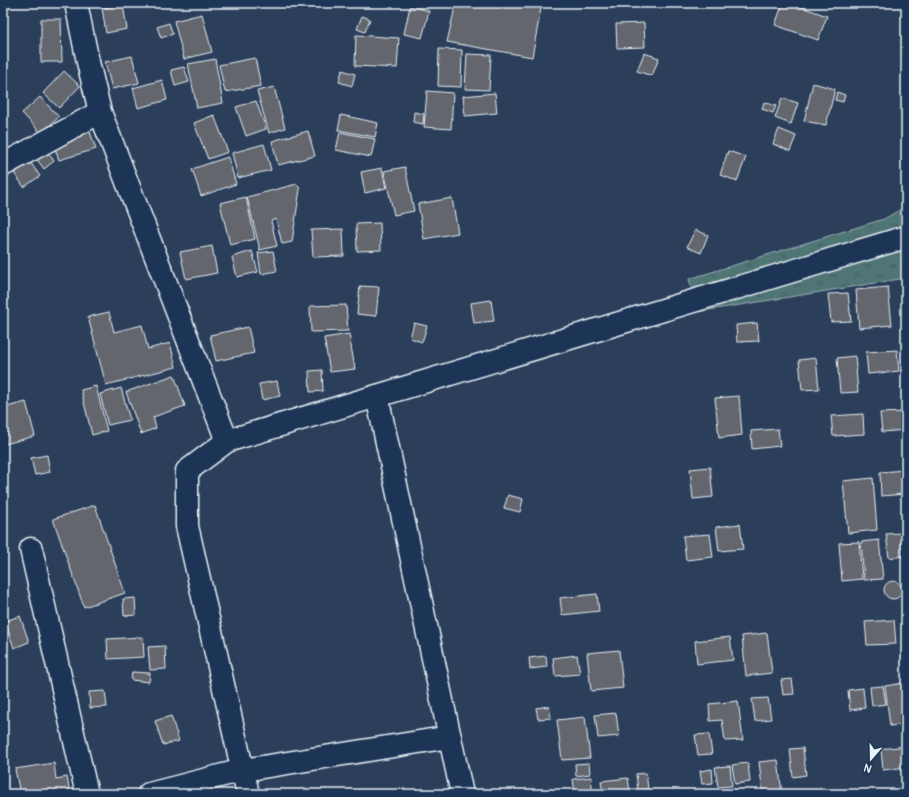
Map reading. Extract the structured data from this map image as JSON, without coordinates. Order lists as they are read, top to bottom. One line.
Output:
{"north":"bottom"}
